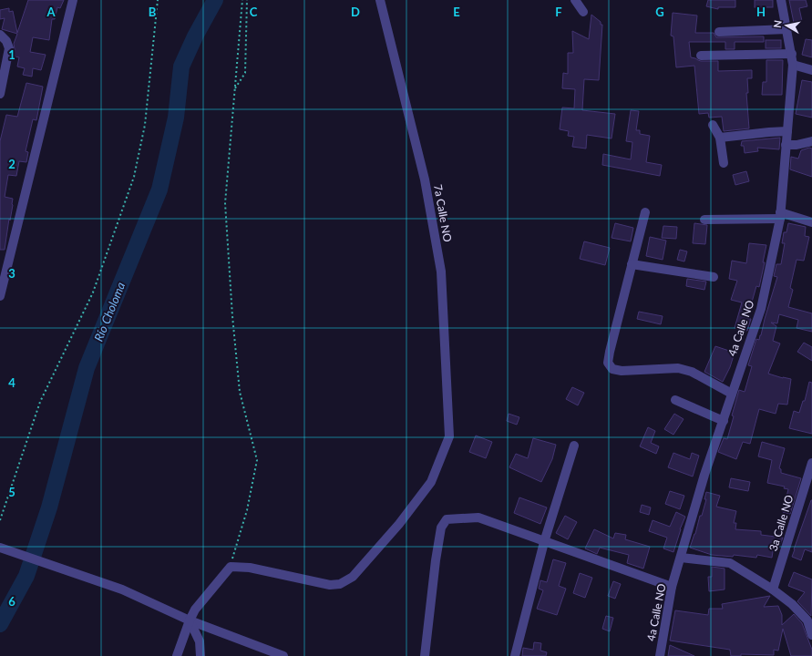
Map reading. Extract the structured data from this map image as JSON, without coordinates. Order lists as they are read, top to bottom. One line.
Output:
{"streets":{"street":["7a Calle NO","4a Calle NO","3a Calle NO"]},"water":["Río Choloma"],"north":"left","grid":{"columns":["A","B","C","D","E","F","G","H"],"rows":["1","2","3","4","5","6"]}}
